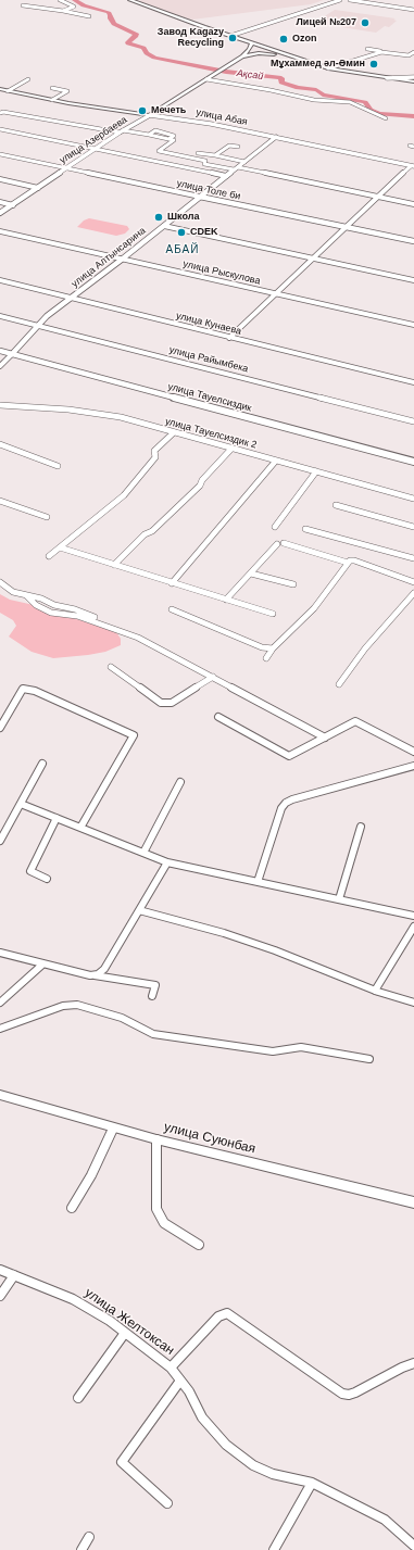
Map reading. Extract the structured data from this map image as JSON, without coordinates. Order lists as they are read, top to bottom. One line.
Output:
{"streets":{"main road":["улица Абая","улица Азербаева","улица Суюнбая"],"street":["улица Толе би","улица Алтынсарина","улица Рыскулова","улица Кунаева","улица Райымбека","улица Тауелсиздик","улица Тауелсиздик 2","улица Желтоксан"]},"crossings":[["улица Абая","улица Азербаева"],["улица Абая","улица Алтынсарина"],["улица Азербаева","улица Толе би"],["улица Толе би","улица Алтынсарина"],["улица Алтынсарина","улица Рыскулова"],["улица Алтынсарина","улица Кунаева"],["улица Алтынсарина","улица Райымбека"],["улица Алтынсарина","улица Тауелсиздик"]],"districts":["АБАЙ"],"water":["Ақсай"],"places":["Лицей №207","Завод Kagazy Recycling","Ozon","Мұхаммед әл-Әмин","Мечеть","Школа","CDEK"]}
